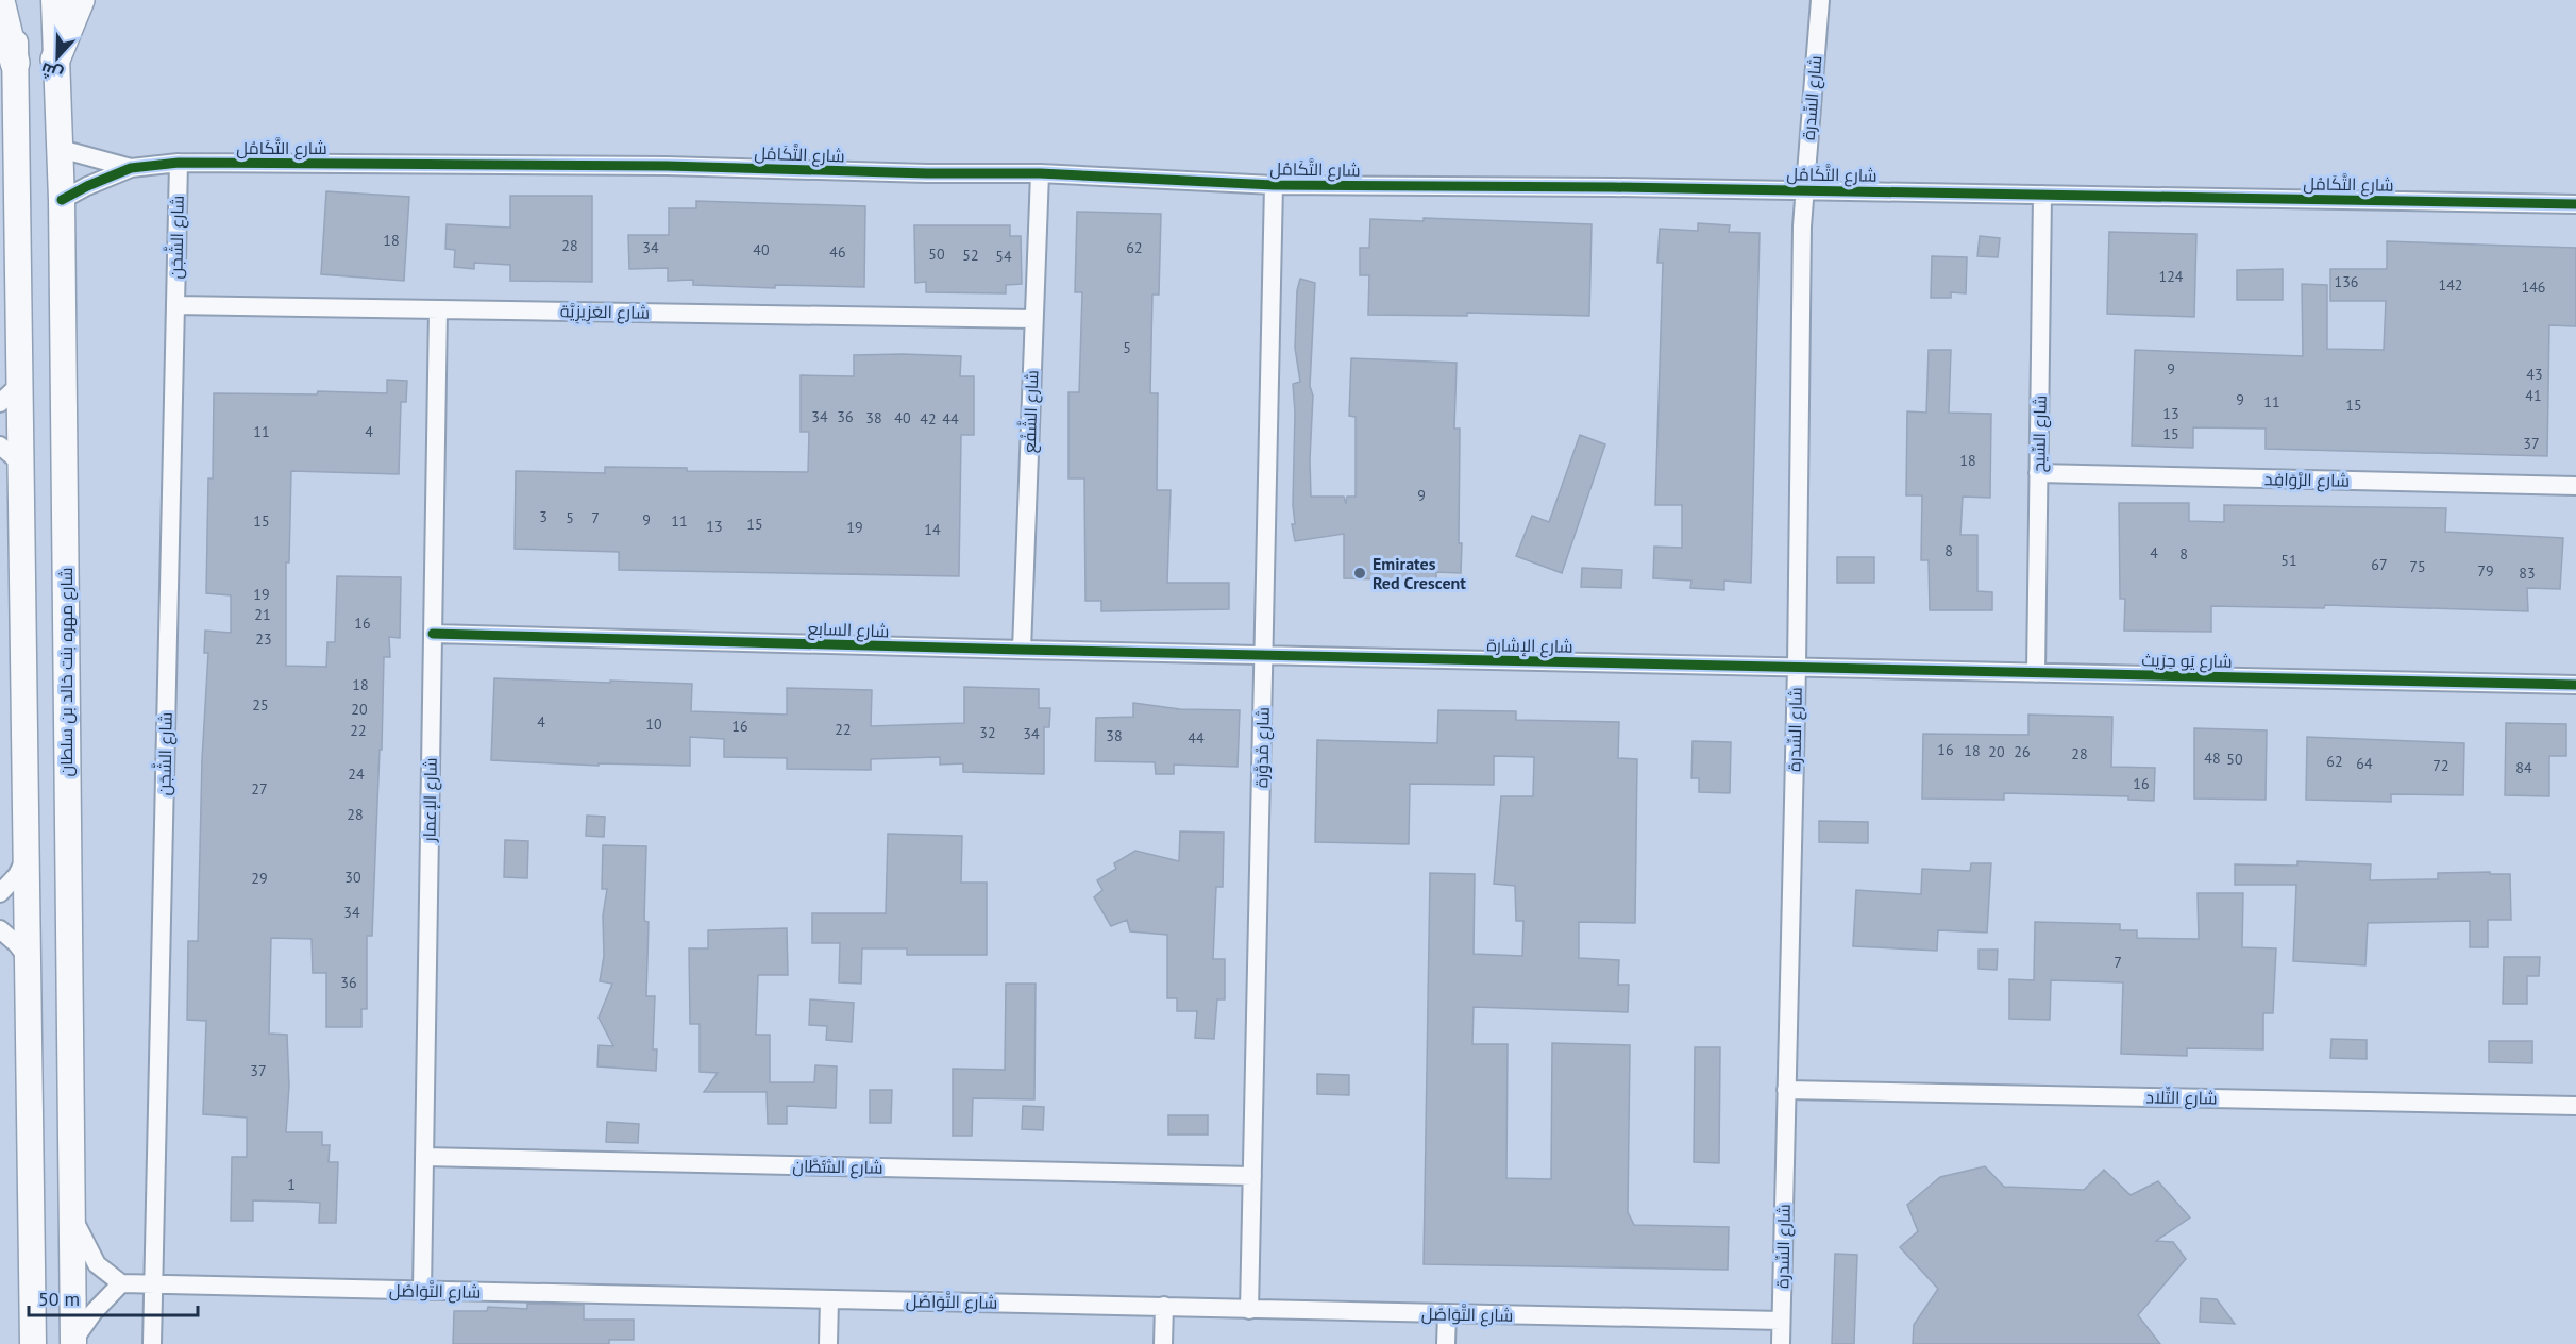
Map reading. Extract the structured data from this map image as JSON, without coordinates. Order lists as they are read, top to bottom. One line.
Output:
{"streets":{"street":["شارع السِّدرة","شارع التَّكَامُل","شارع الشَّجَن","شارع العَزِيزِيَّة","شارع الشَّفْع","شارع السِّيح","شارع الرَّوَافِد","شارع السابع","شارع الإشارة","شارع يَو حِرَيث","شارع مهره بنت خالد بن سلطان","شارع مْدَوَّرَة","شارع الإعمار","شارع التِّلاد","شارع الشُّطَّان","شارع التَّوَاصُل"]},"crossings":[["شارع السِّدرة","شارع التَّكَامُل"],["شارع السِّدرة","شارع الإشارة"],["شارع السِّدرة","شارع يَو حِرَيث"],["شارع السِّدرة","شارع التِّلاد"],["شارع السِّدرة","شارع التَّوَاصُل"],["شارع التَّكَامُل","شارع الشَّجَن"],["شارع التَّكَامُل","شارع الشَّفْع"],["شارع التَّكَامُل","شارع السِّيح"],["شارع التَّكَامُل","شارع مهره بنت خالد بن سلطان"],["شارع التَّكَامُل","شارع مْدَوَّرَة"],["شارع الشَّجَن","شارع العَزِيزِيَّة"],["شارع الشَّجَن","شارع التَّوَاصُل"],["شارع العَزِيزِيَّة","شارع الشَّفْع"],["شارع العَزِيزِيَّة","شارع الإعمار"],["شارع الشَّفْع","شارع السابع"],["شارع السِّيح","شارع الرَّوَافِد"],["شارع السِّيح","شارع يَو حِرَيث"],["شارع السابع","شارع الإشارة"],["شارع السابع","شارع مْدَوَّرَة"],["شارع السابع","شارع الإعمار"],["شارع الإشارة","شارع يَو حِرَيث"],["شارع الإشارة","شارع مْدَوَّرَة"],["شارع مْدَوَّرَة","شارع الشُّطَّان"],["شارع مْدَوَّرَة","شارع التَّوَاصُل"],["شارع الإعمار","شارع الشُّطَّان"],["شارع الإعمار","شارع التَّوَاصُل"]],"places":["Emirates Red Crescent"],"house_numbers":["18","28","34","62","40","46","50","52","54","124","136","142","146","5","9","43","41","9","11","15","13","34","36","38","40","42","44","11","4","15","37","18","9","3","5","7","9","15","11","15","13","19","14","8","4","8","51","67","75","79","83","19","21","16","23","18","25","20","4","10","16","22","22","32","34","38","44","16","18","20","26","28","48","50","62","64","72","84","24","16","27","28","30","29","34","7","36","37","1"],"scale_bar":"50 m","north":"bottom"}
